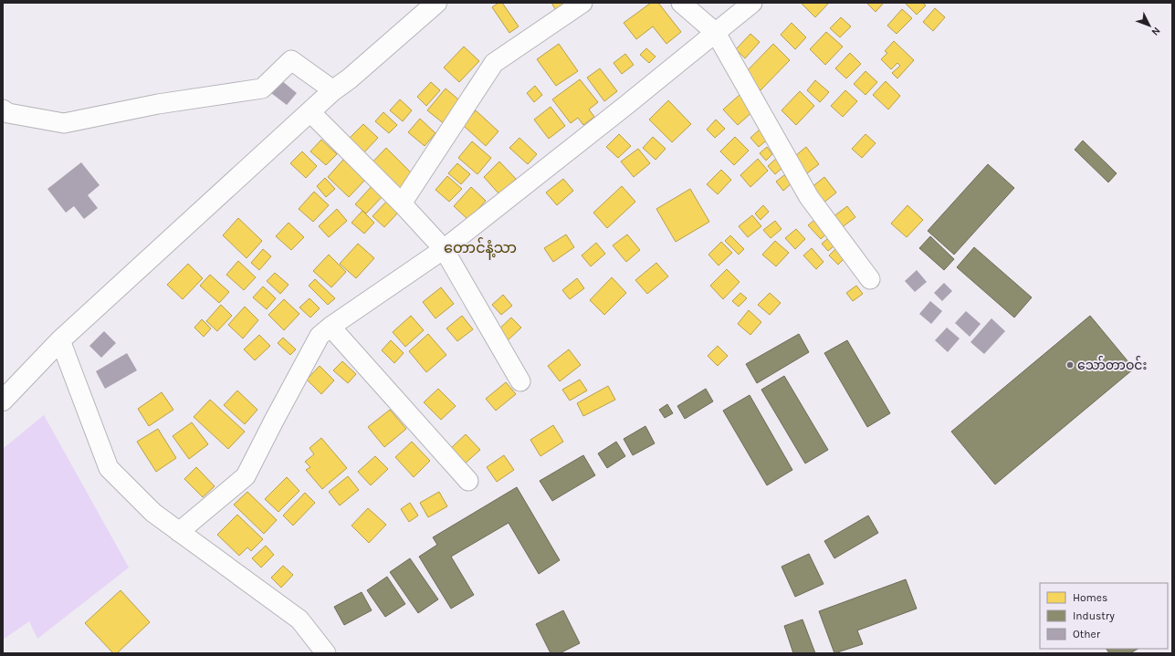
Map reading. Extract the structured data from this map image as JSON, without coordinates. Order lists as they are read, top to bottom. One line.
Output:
{"districts":["တောင်နံ့သာ"],"places":["သော်တာဝင်း"],"legend":["Homes","Industry","Other"],"north":"bottom right"}
